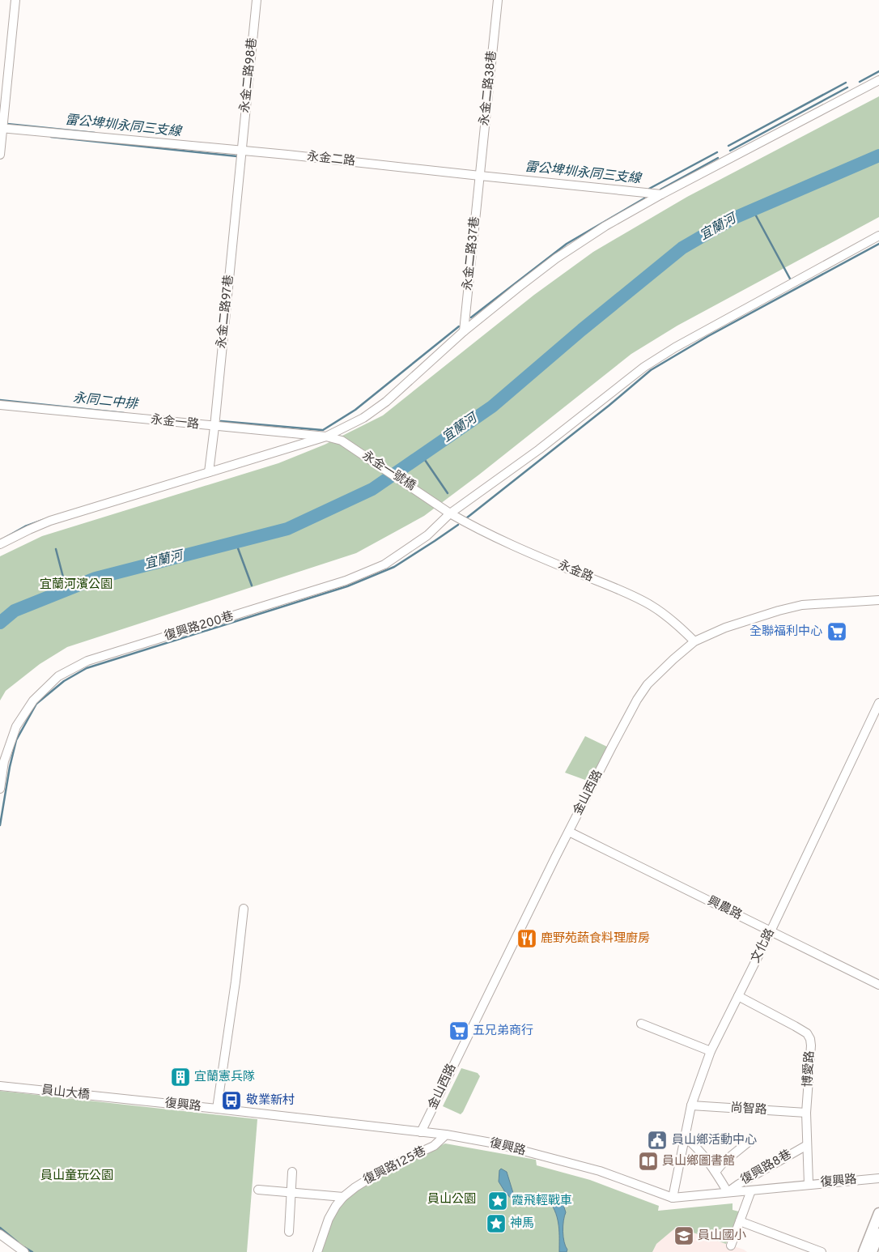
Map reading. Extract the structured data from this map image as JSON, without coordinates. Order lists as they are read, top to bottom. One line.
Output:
{"streets":{"street":["永金二路98巷","永金二路38巷","永金二路","永金二路37巷","永金二路97巷","永金一路","永金一號橋","永金路","復興路200巷","金山西路","興農路","文化路","博愛路","員山大橋","復興路","尚智路","復興路125巷","復興路8巷"]},"crossings":[["永金二路98巷","永金二路"],["永金二路98巷","永金二路97巷"],["永金二路38巷","永金二路"],["永金二路38巷","永金二路37巷"],["永金二路","永金二路37巷"],["永金二路","永金二路97巷"],["永金二路97巷","永金一路"],["永金一路","永金一號橋"],["永金一號橋","永金路"],["永金一號橋","復興路200巷"],["永金路","復興路200巷"],["永金路","金山西路"],["金山西路","興農路"],["金山西路","復興路"],["興農路","文化路"],["文化路","博愛路"],["文化路","復興路"],["文化路","尚智路"],["博愛路","復興路"],["博愛路","尚智路"],["博愛路","復興路8巷"],["員山大橋","復興路"],["復興路","復興路125巷"],["復興路","復興路8巷"]],"water":["雷公埤圳永同三支線","宜蘭河","永同二中排"],"parks":["宜蘭河濱公園","員山童玩公園","員山公園"],"places":{"supermarket":["全聯福利中心","五兄弟商行"],"restaurant":["鹿野苑蔬食料理廚房"],"building":["宜蘭憲兵隊"],"bus stop":["敬業新村"],"public building":["員山鄉活動中心"],"library":["員山鄉圖書館"],"place":["霞飛輕戰車","神馬"],"school or university":["員山國小"]}}
